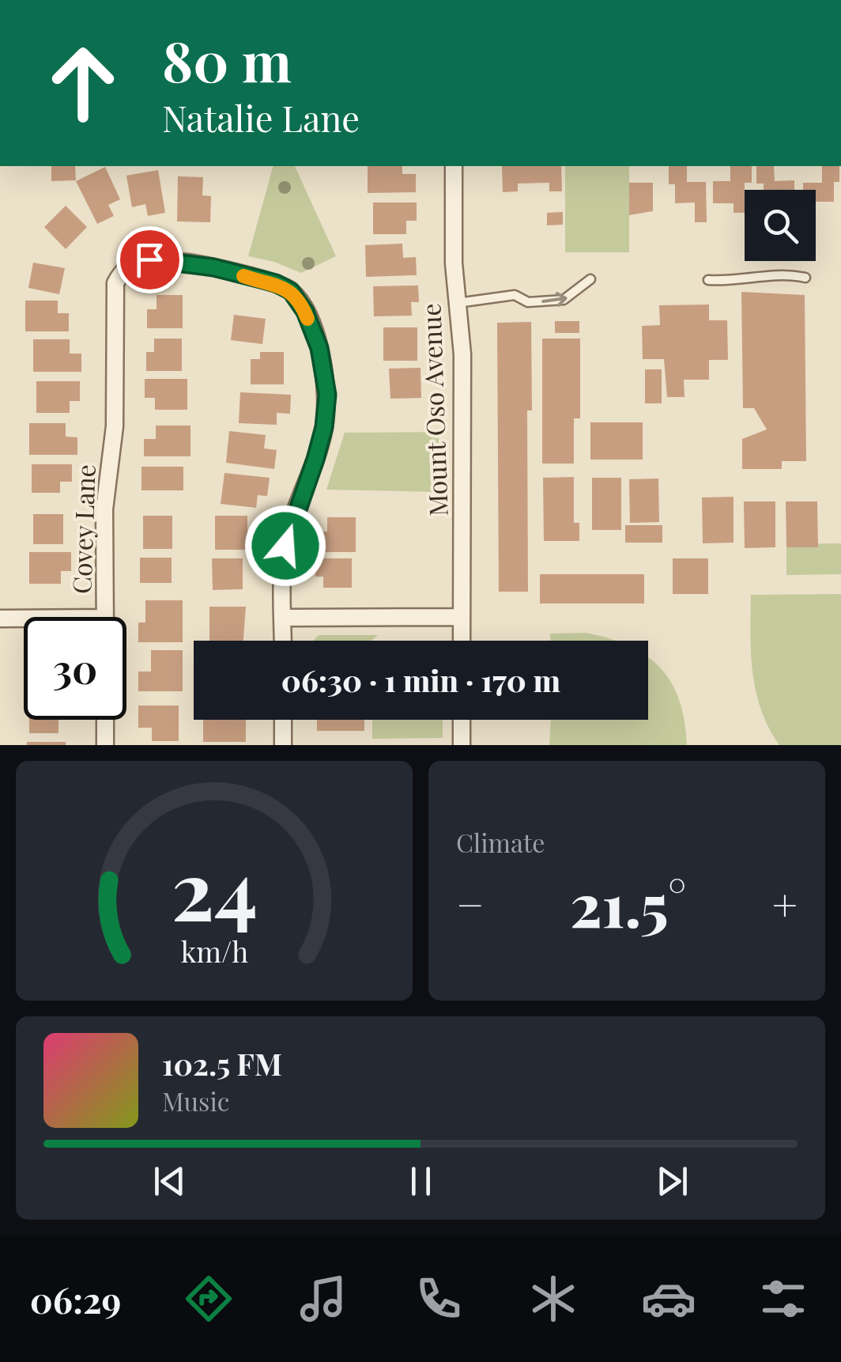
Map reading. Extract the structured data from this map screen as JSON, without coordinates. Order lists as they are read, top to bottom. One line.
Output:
{"streets":{"street":["Mount Oso Avenue","Covey Lane"]},"page":{"turn":["80 m","Natalie Lane"],"limit":"30","trip":"06:30 · 1 min · 170 m","tile":"Climate","heat":["−","21.5°","+"],"song":["102.5 FM","Music"],"tabs":"06:29","gauge":["24","km/h"]}}
